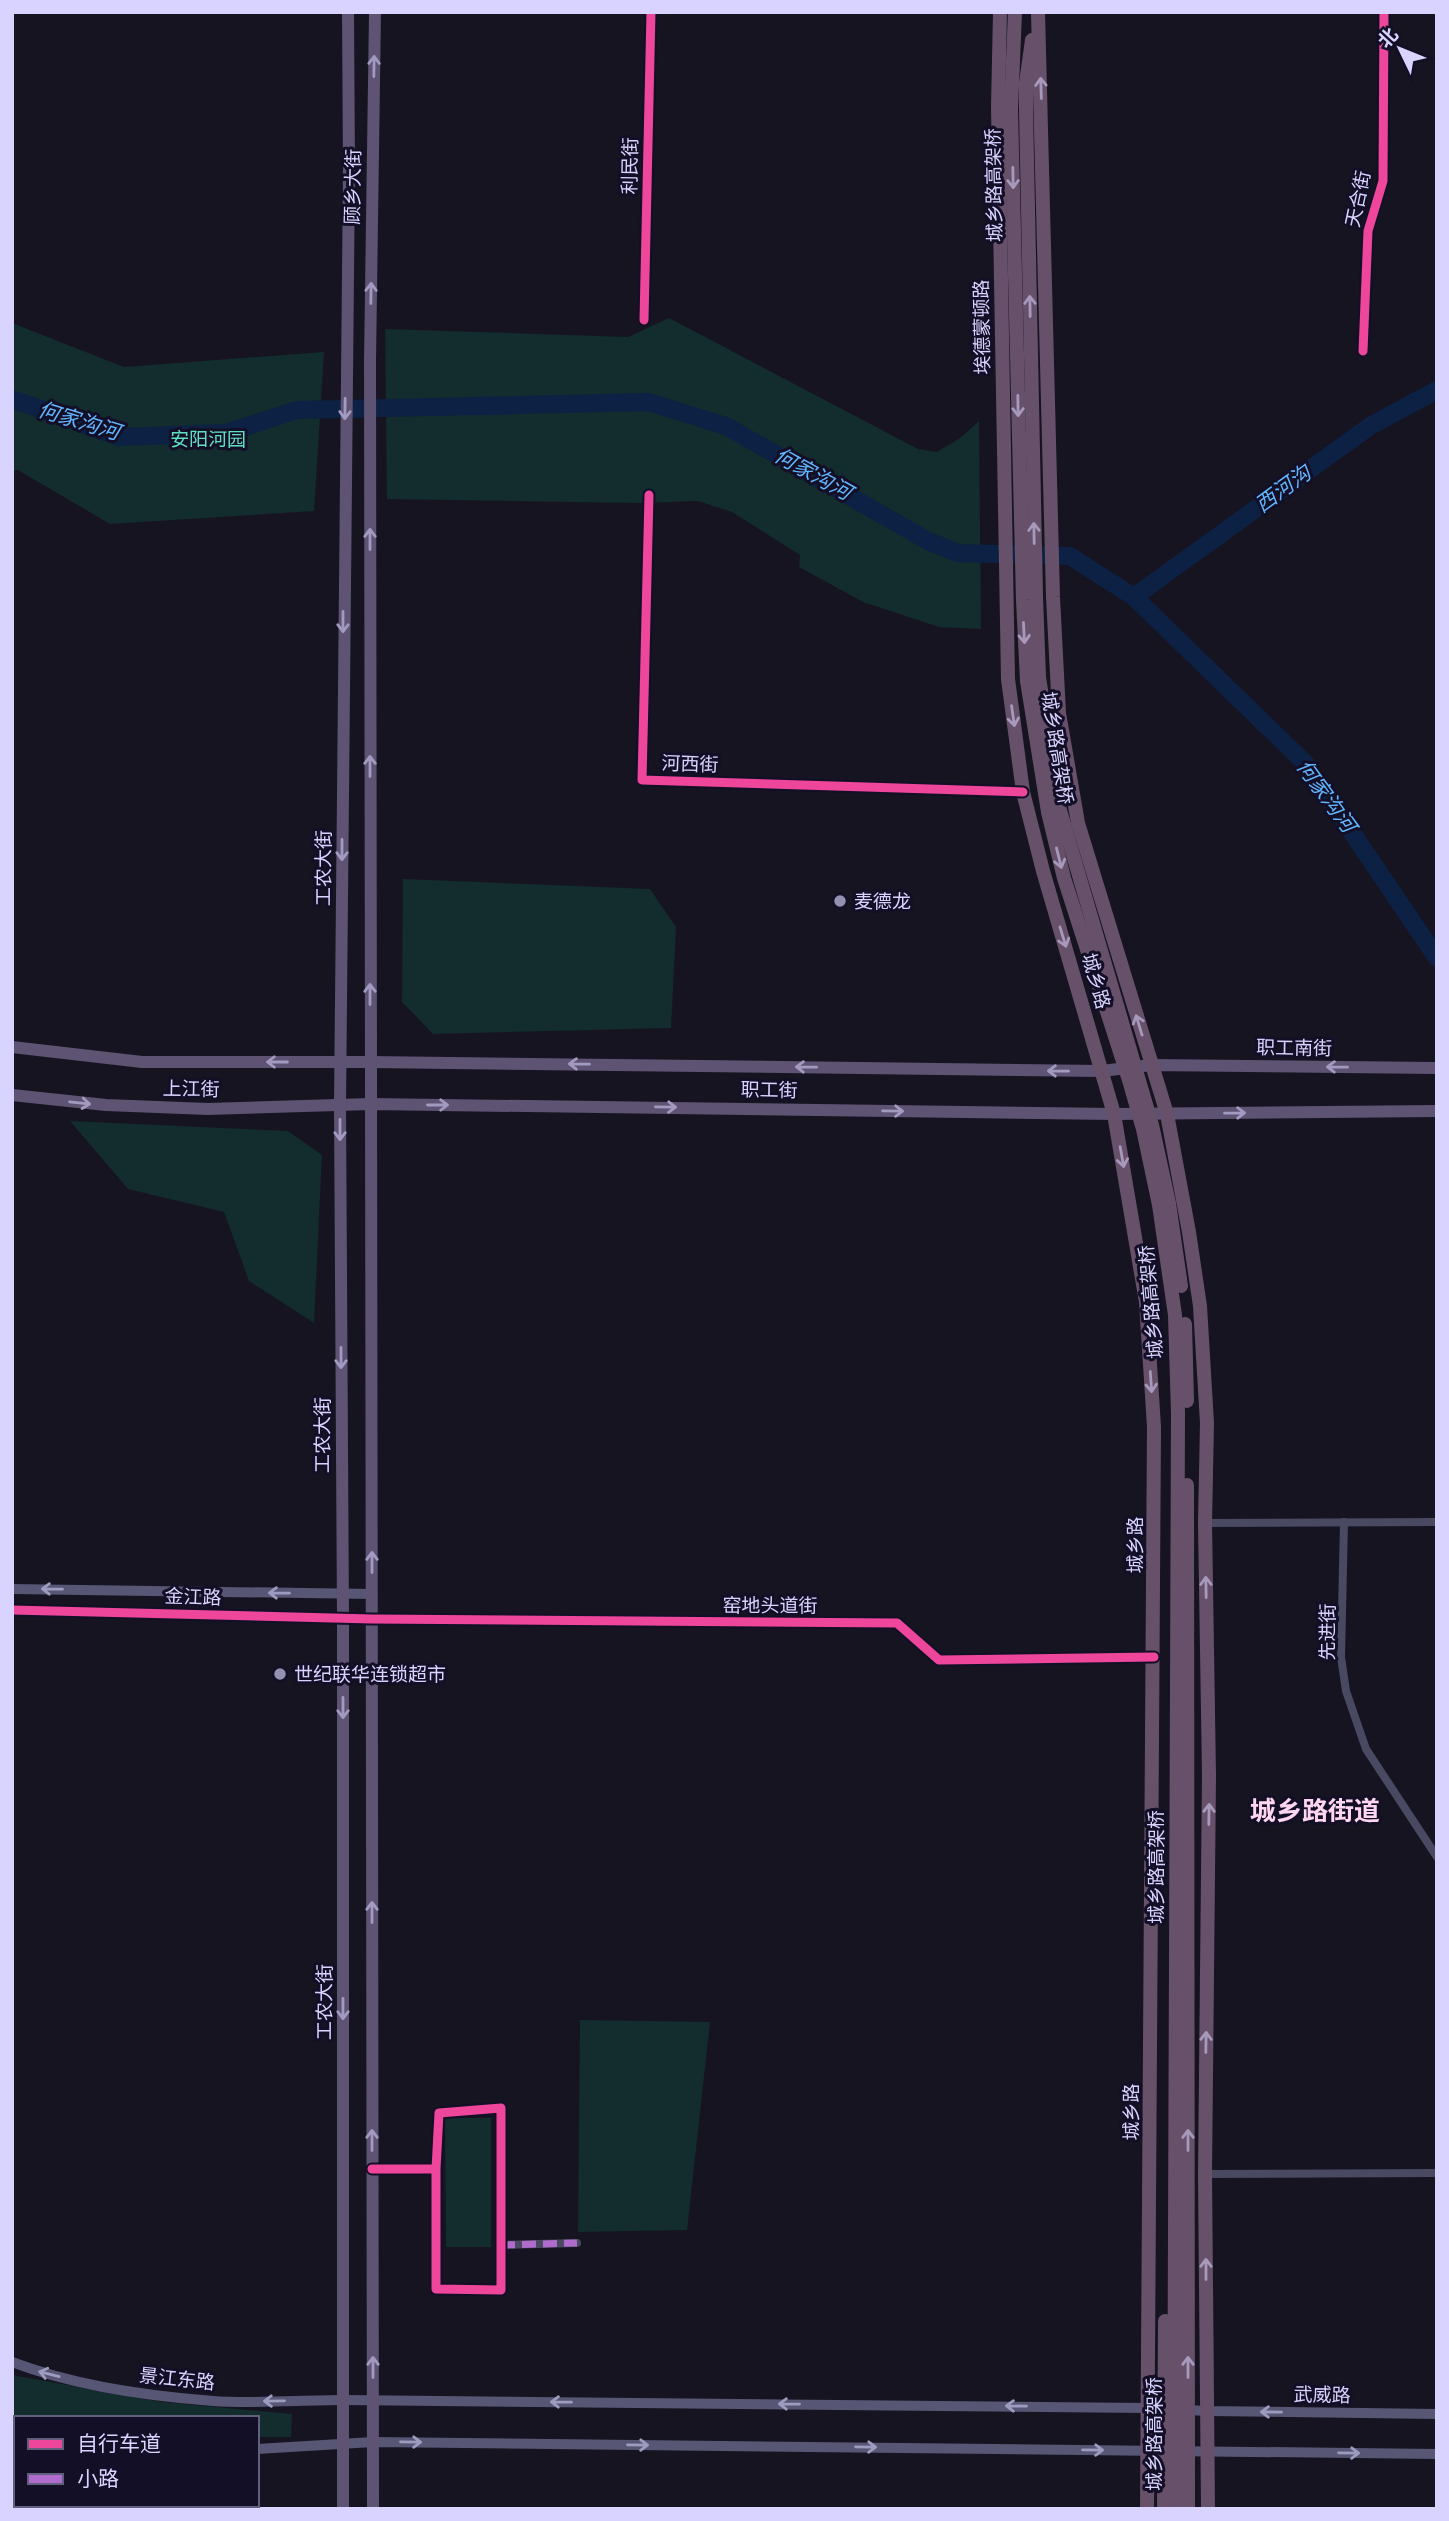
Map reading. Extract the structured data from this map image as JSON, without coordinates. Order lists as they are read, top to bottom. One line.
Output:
{"streets":{"highway":["城乡路高架桥","埃德蒙顿路","城乡路"],"main road":["顾乡大街","工农大街","职工南街","上江街","职工街","金江路","景江东路","武威路"],"street":["利民街","天合街","河西街","窑地头道街","先进街"]},"crossings":[["顾乡大街","工农大街"],["顾乡大街","上江街"],["顾乡大街","职工街"],["埃德蒙顿路","城乡路"],["河西街","城乡路"],["工农大街","上江街"],["工农大街","金江路"],["工农大街","景江东路"],["城乡路","职工街"],["城乡路","窑地头道街"],["城乡路","景江东路"],["城乡路","武威路"],["职工南街","职工街"],["上江街","职工街"],["金江路","窑地头道街"],["景江东路","武威路"]],"districts":["城乡路街道"],"water":["何家沟河","西河沟"],"parks":["安阳河园"],"places":["麦德龙","世纪联华连锁超市"],"legend":["自行车道","小路"],"north":"top left"}
